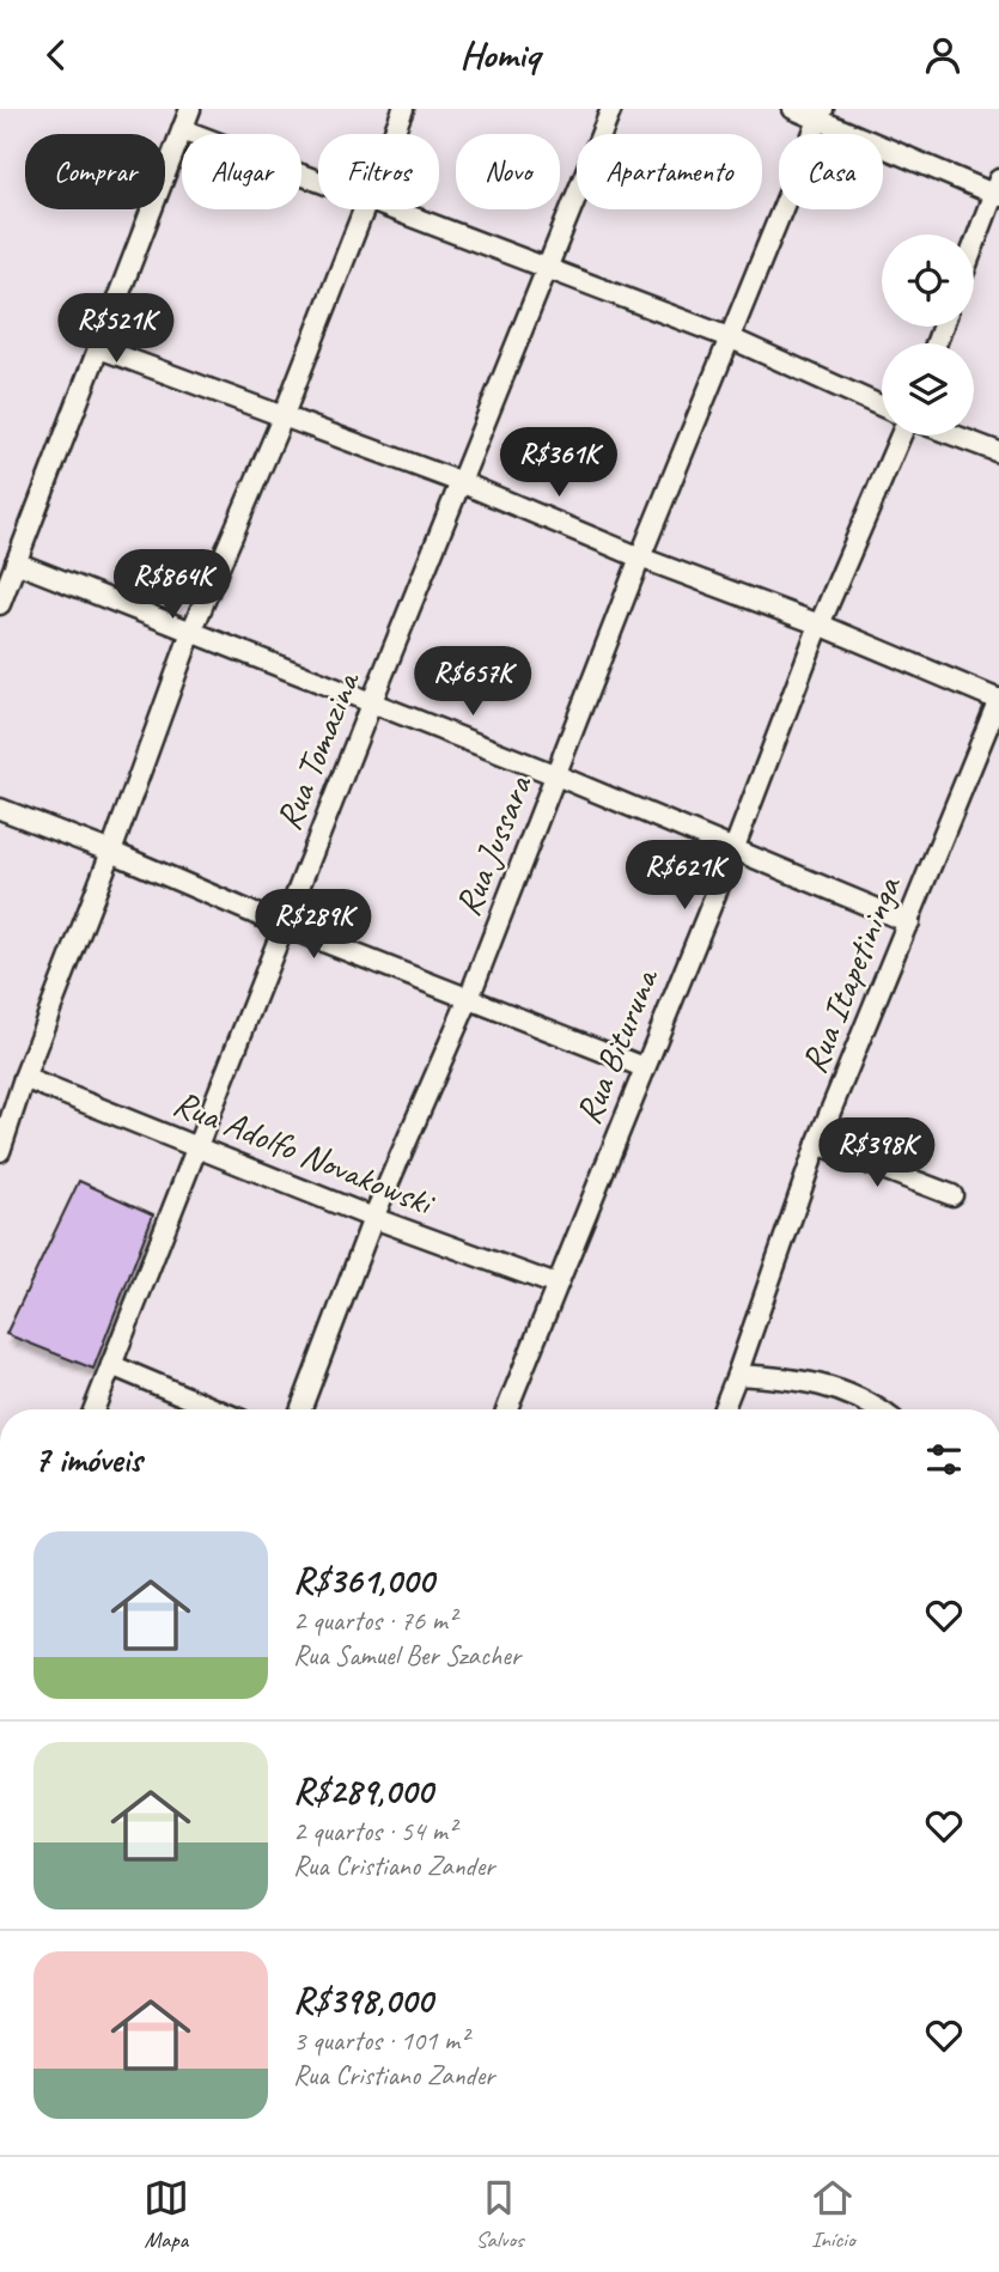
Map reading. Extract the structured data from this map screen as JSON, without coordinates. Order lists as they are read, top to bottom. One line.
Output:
{"streets":{"street":["Rua Tomazina","Rua Jussara","Rua Itapetininga","Rua Bituruna","Rua Adolfo Novakowski"]},"crossings":[["Rua Tomazina","Rua Adolfo Novakowski"],["Rua Jussara","Rua Adolfo Novakowski"],["Rua Bituruna","Rua Adolfo Novakowski"]],"page":{"header":"Homiq","chip":["Comprar","Alugar","Filtros","Novo","Apartamento","Casa"],"price":["R$521K","R$361K","R$864K","R$657K","R$621K","R$289K","R$398K"],"heading":"7 imóveis","list":[{"name":"R$361,000","note":"2 quartos · 76 m² · Rua Samuel Ber Szacher"},{"name":"R$289,000","note":"2 quartos · 54 m² · Rua Cristiano Zander"},{"name":"R$398,000","note":"3 quartos · 101 m² · Rua Cristiano Zander"}],"tabs":["Mapa","Salvos","Início"]}}
